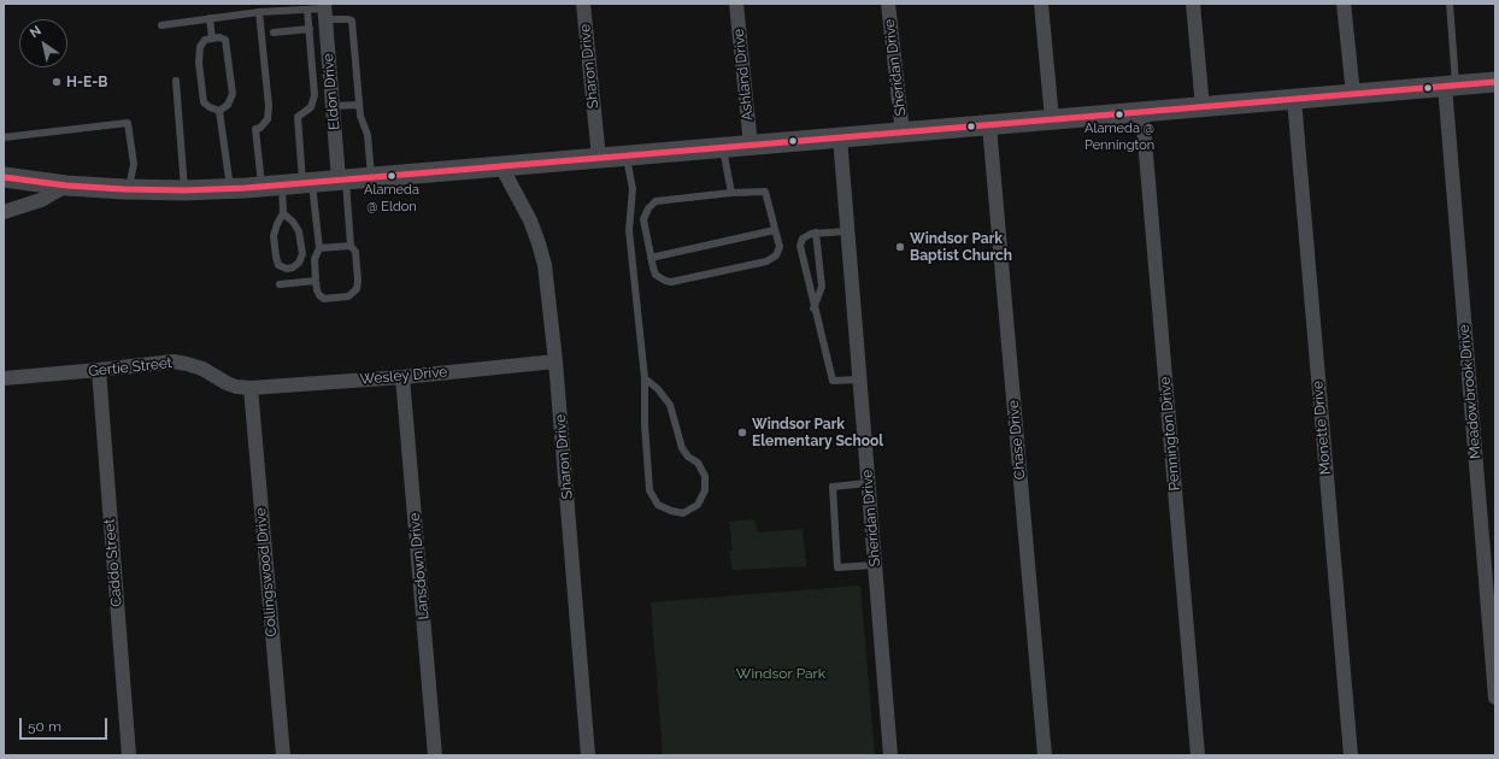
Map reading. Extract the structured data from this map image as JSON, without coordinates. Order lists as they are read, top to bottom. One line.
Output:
{"streets":{"street":["Sharon Drive","Sheridan Drive","Ashland Drive","Eldon Drive","Gertie Street","Wesley Drive","Meadowbrook Drive","Monette Drive","Pennington Drive","Chase Drive","Caddo Street","Lansdown Drive","Collingswood Drive"]},"crossings":[["Sharon Drive","Wesley Drive"],["Gertie Street","Wesley Drive"],["Gertie Street","Caddo Street"],["Gertie Street","Collingswood Drive"],["Wesley Drive","Lansdown Drive"],["Wesley Drive","Collingswood Drive"]],"parks":["Windsor Park"],"places":["H-E-B","Alameda @ Pennington","Alameda @ Eldon","Windsor Park Baptist Church","Windsor Park Elementary School"],"scale_bar":"50 m","north":"top left"}
